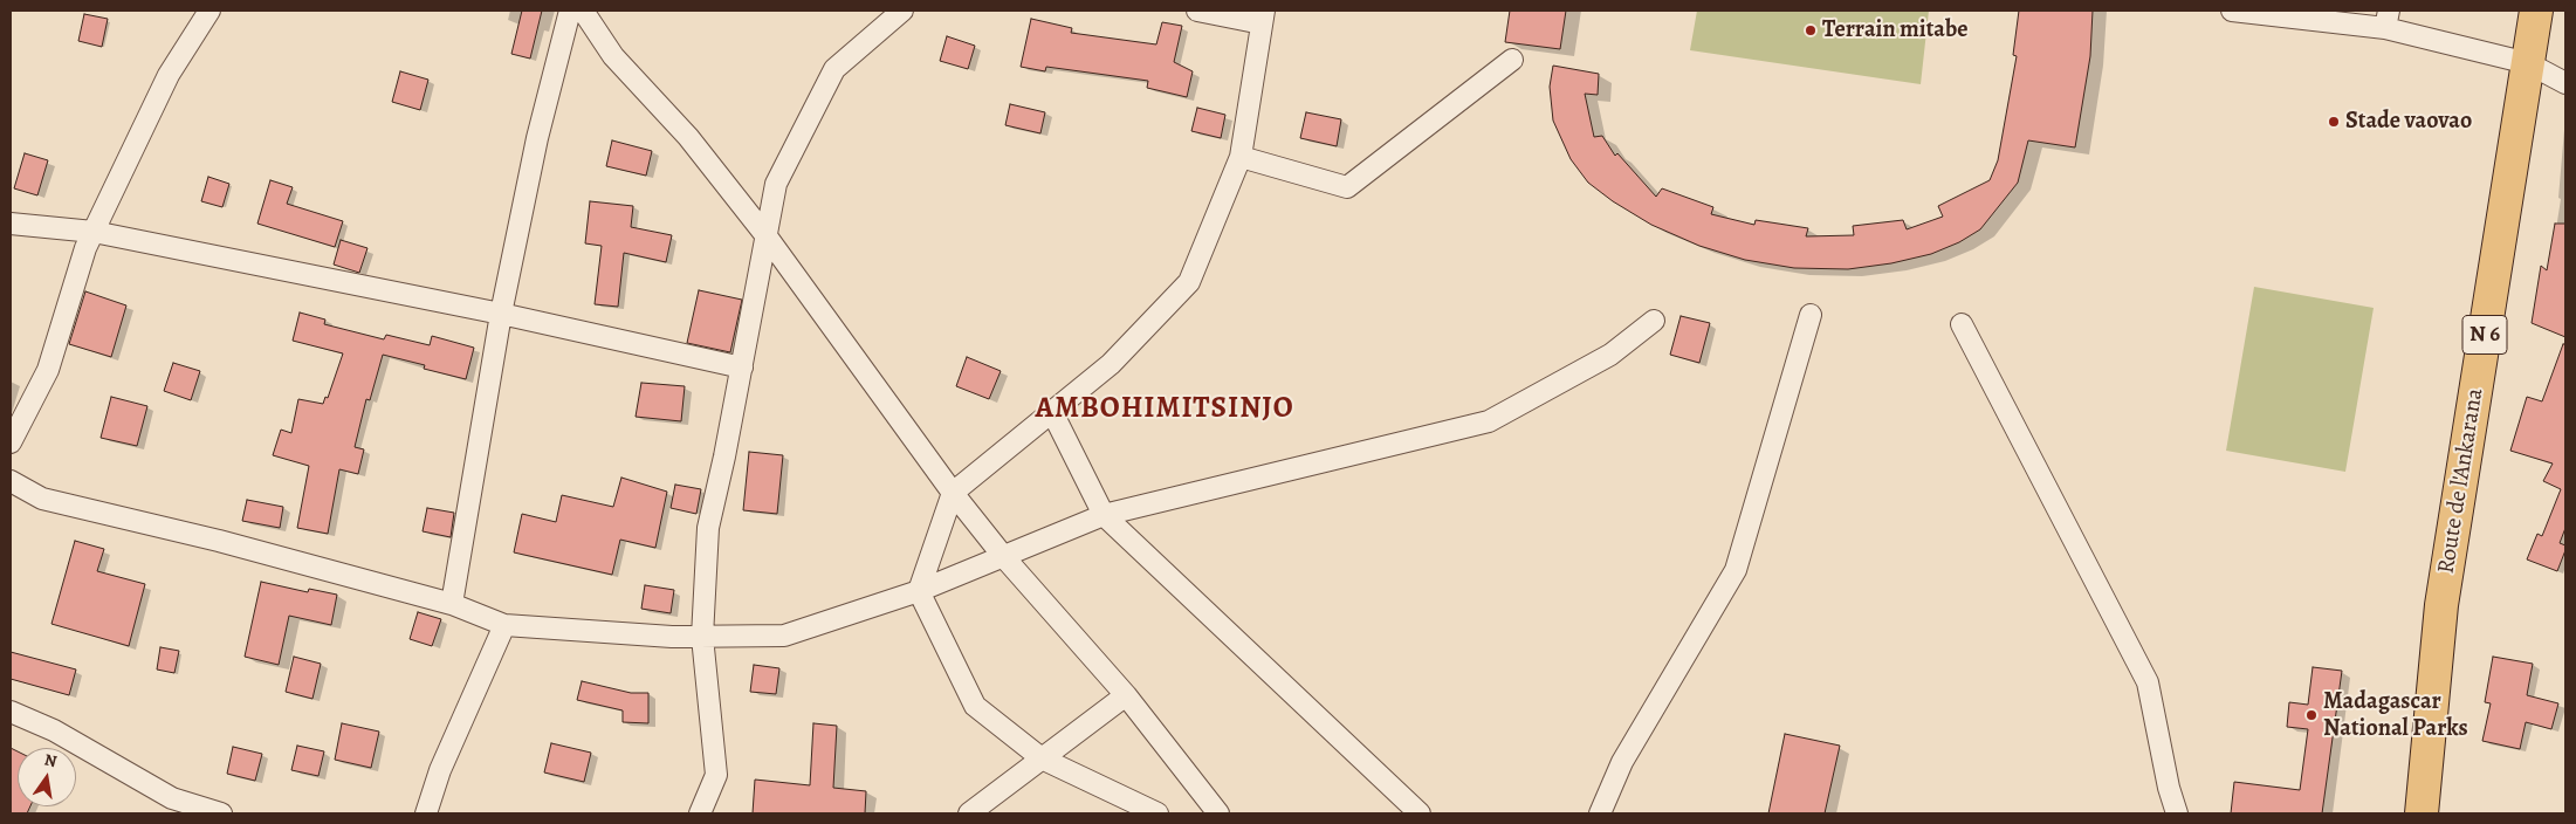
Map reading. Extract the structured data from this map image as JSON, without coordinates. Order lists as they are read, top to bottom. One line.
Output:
{"streets":{"main road":["N 6","Route de l'Ankarana"]},"districts":["AMBOHIMITSINJO"],"places":["Terrain mitabe","Stade vaovao","Madagascar National Parks"],"north":"top"}
